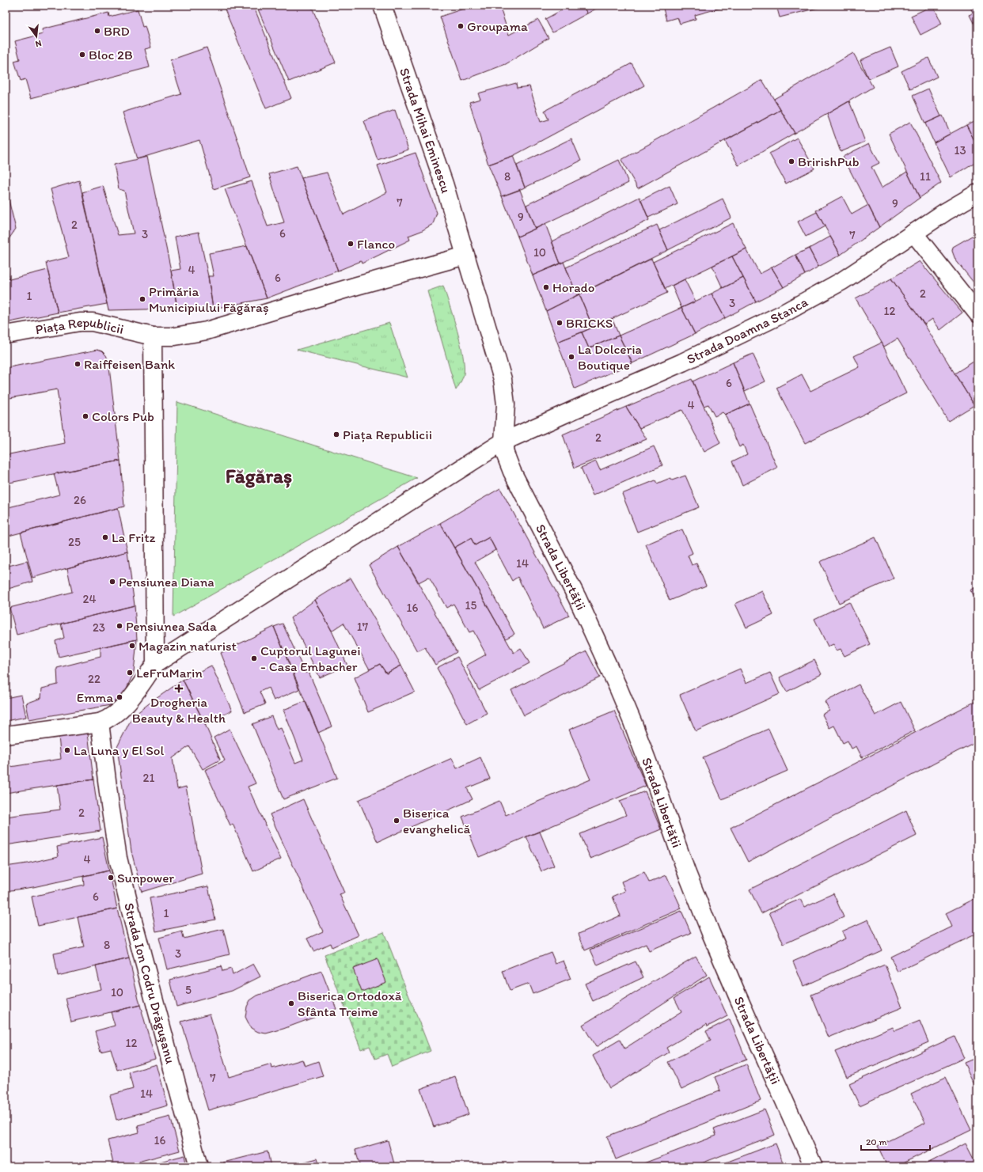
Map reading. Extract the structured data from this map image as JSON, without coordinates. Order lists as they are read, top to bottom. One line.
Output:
{"streets":{"street":["Strada Mihai Eminescu","Strada Doamna Stanca","Piața Republicii","Strada Libertății","Strada Ion Codru Drăguşanu"]},"crossings":[["Strada Mihai Eminescu","Piața Republicii"],["Strada Doamna Stanca","Strada Libertății"]],"districts":["Făgăraș"],"places":{"other":["Groupama","BRD","Bloc 2B","BririshPub","Flanco","Horado","Primăria Municipiului Făgăraș","BRICKS","La Dolceria Boutique","Raiffeisen Bank","Colors Pub","Piața Republicii","La Fritz","Pensiunea Diana","Pensiunea Sada","Magazin naturist","Cuptorul Lagunei - Casa Embacher","LeFruMarin","Emma","La Luna y El Sol","Biserica evanghelică","Sunpower","Biserica Ortodoxă Sfânta Treime"],"health":["Drogheria Beauty & Health"]},"house_numbers":["13","8","11","7","9","9","2","6","3","7","10","4","6","2","1","3","12","6","4","2","26","25","14","24","15","16","17","23","22","21","2","4","6","1","8","3","5","10","12","7","14","16"],"scale_bar":"20 m","north":"bottom"}
